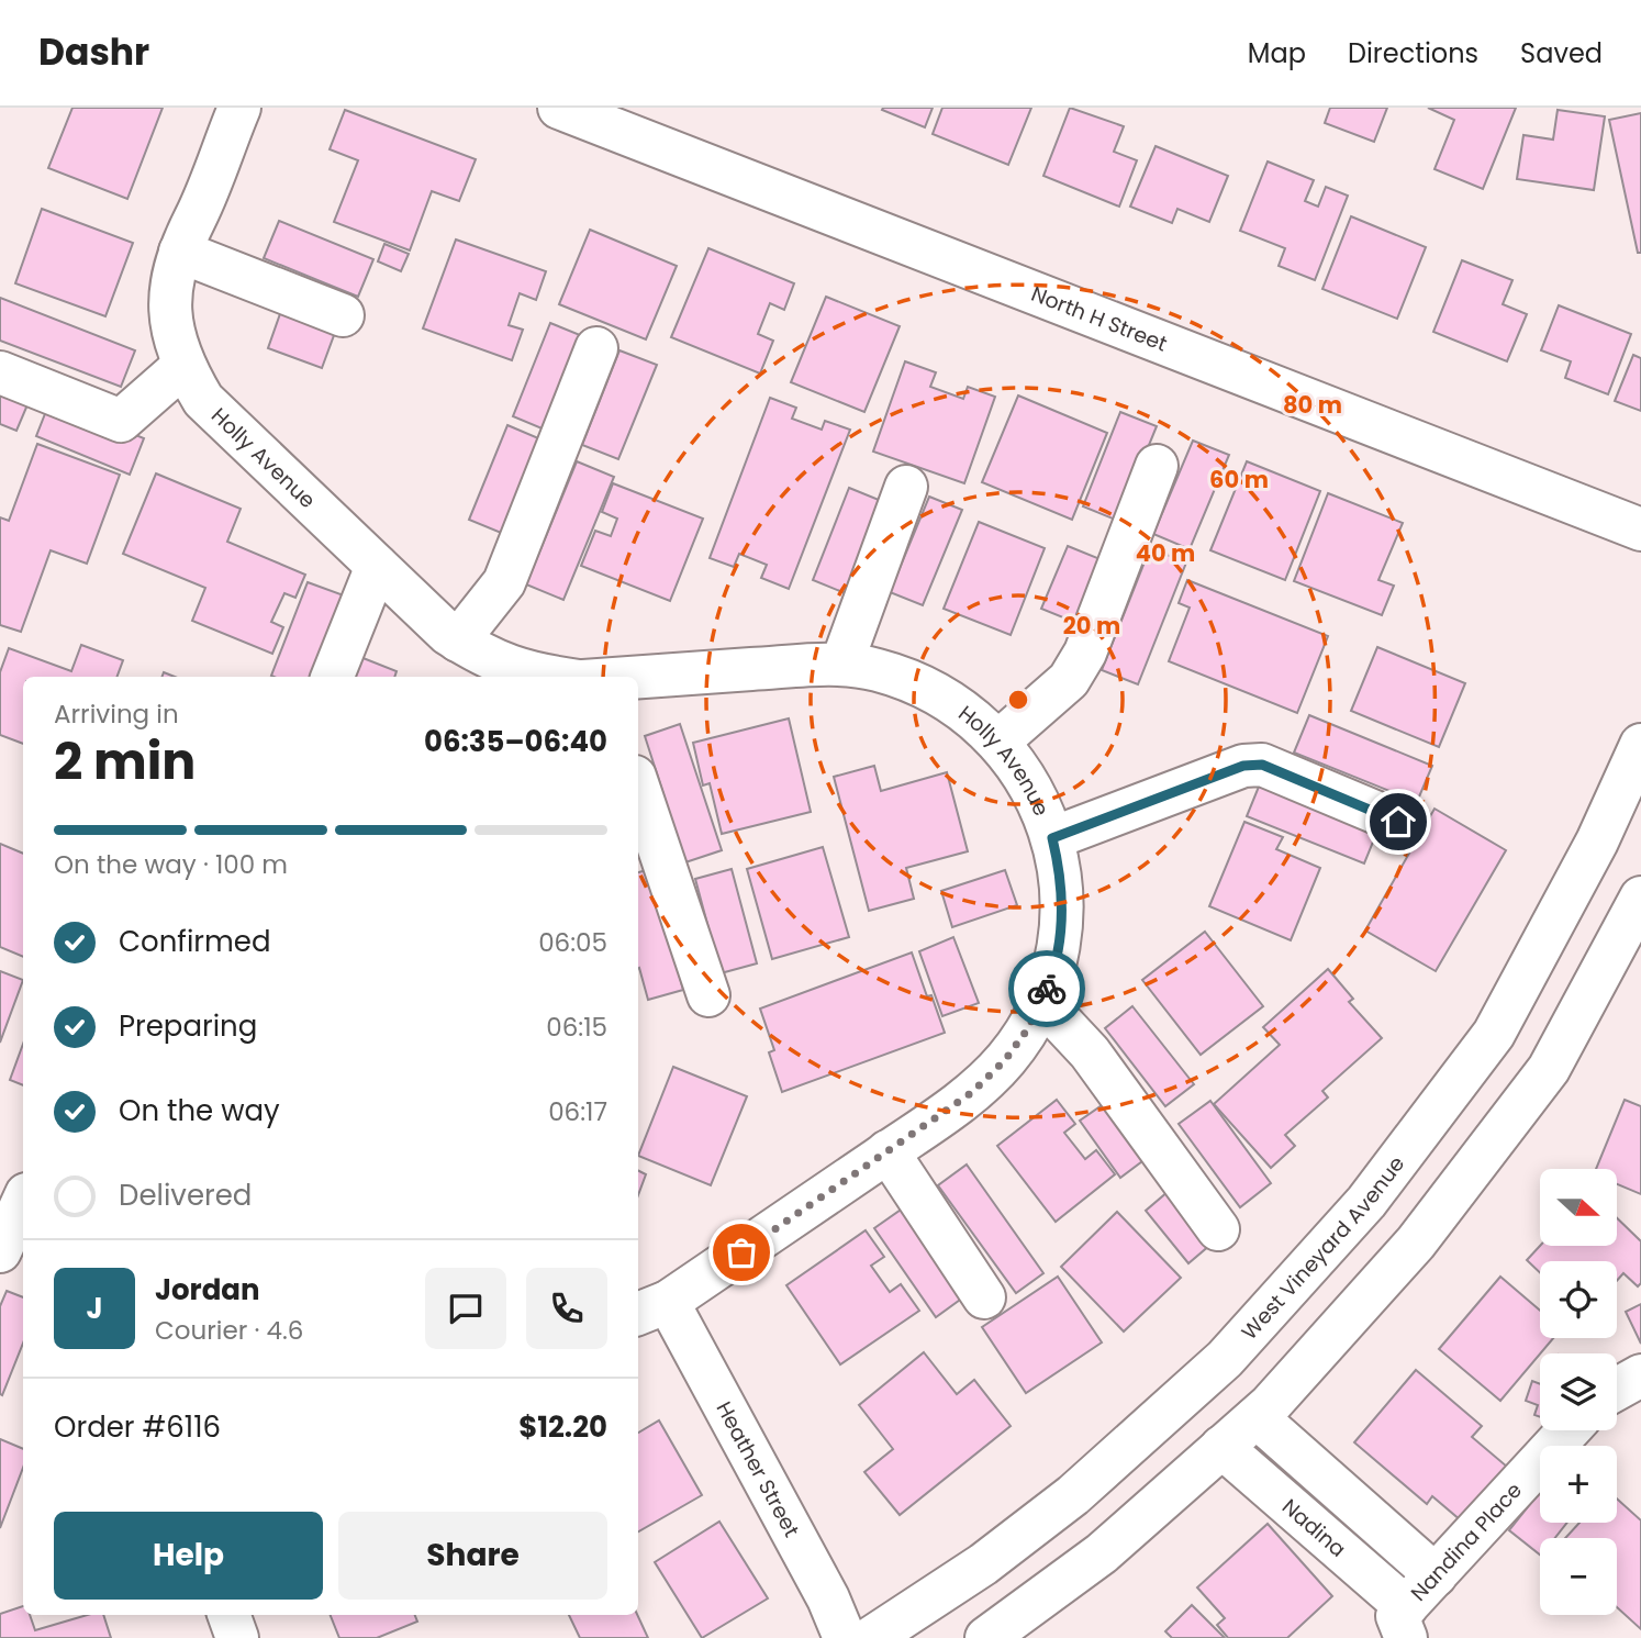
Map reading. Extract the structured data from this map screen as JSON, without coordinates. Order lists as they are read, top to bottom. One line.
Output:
{"streets":{"street":["North H Street","Holly Avenue","West Vineyard Avenue","Heather Street","Nadina","Nandina Place"]},"crossings":[["Holly Avenue","Heather Street"],["Nadina","Nandina Place"]],"north":"right","page":{"header":"Dashr","nav":["Map","Directions","Saved"],"heading":["2 min","Arriving in","06:35–06:40"],"panel":["Jordan","Courier · 4.6","Order #6116","$12.20"],"bar":"On the way · 100 m","list":[["Confirmed","06:05"],["Preparing","06:15"],["On the way","06:17"],"Delivered"],"map_buttons":["+","−"],"round":"J","buttons":["Help","Share"]},"rings":["80 m","60 m","40 m","20 m"]}
